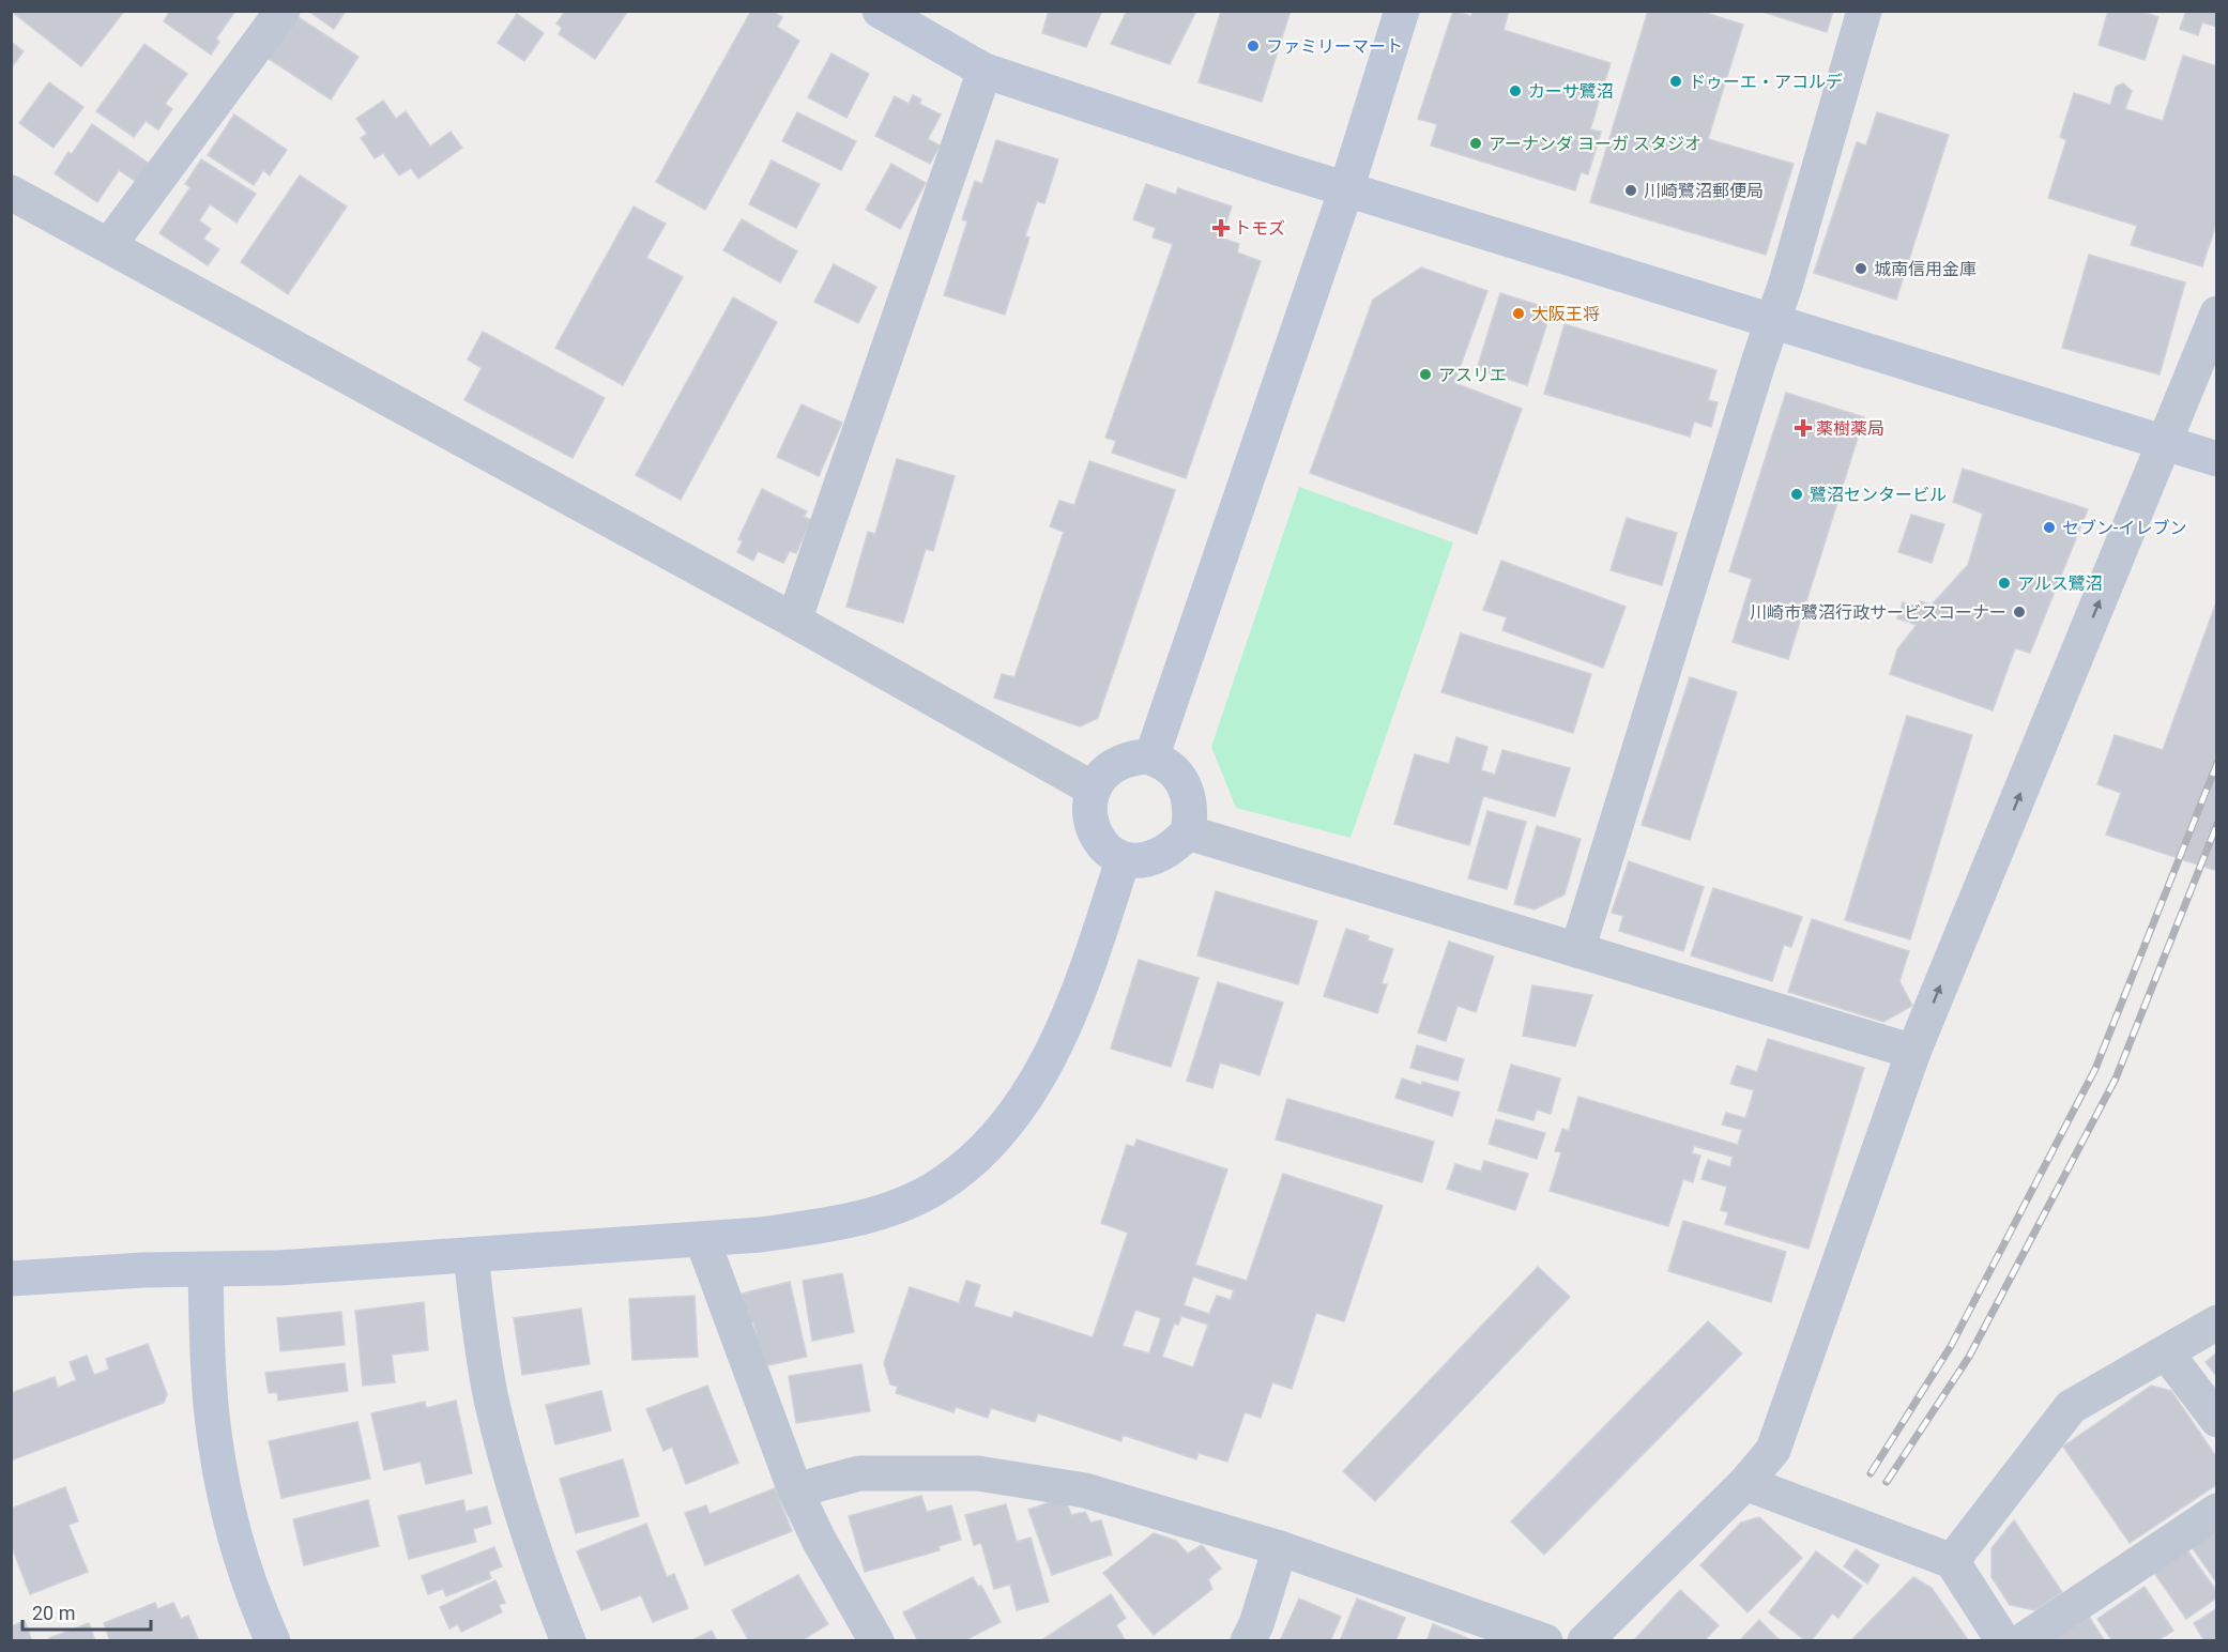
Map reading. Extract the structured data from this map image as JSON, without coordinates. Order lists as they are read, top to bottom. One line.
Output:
{"places":{"other":["ファミリーマート","ドゥーエ・アコルデ","カーサ鷺沼","アーナンダ ヨーガ スタジオ","川崎鷺沼郵便局","城南信用金庫","大阪王将","アスリエ","鷺沼センタービル","セブン-イレブン","アルス鷺沼","川崎市鷺沼行政サービスコーナー"],"health":["トモズ","薬樹薬局"]},"scale_bar":"20 m"}
